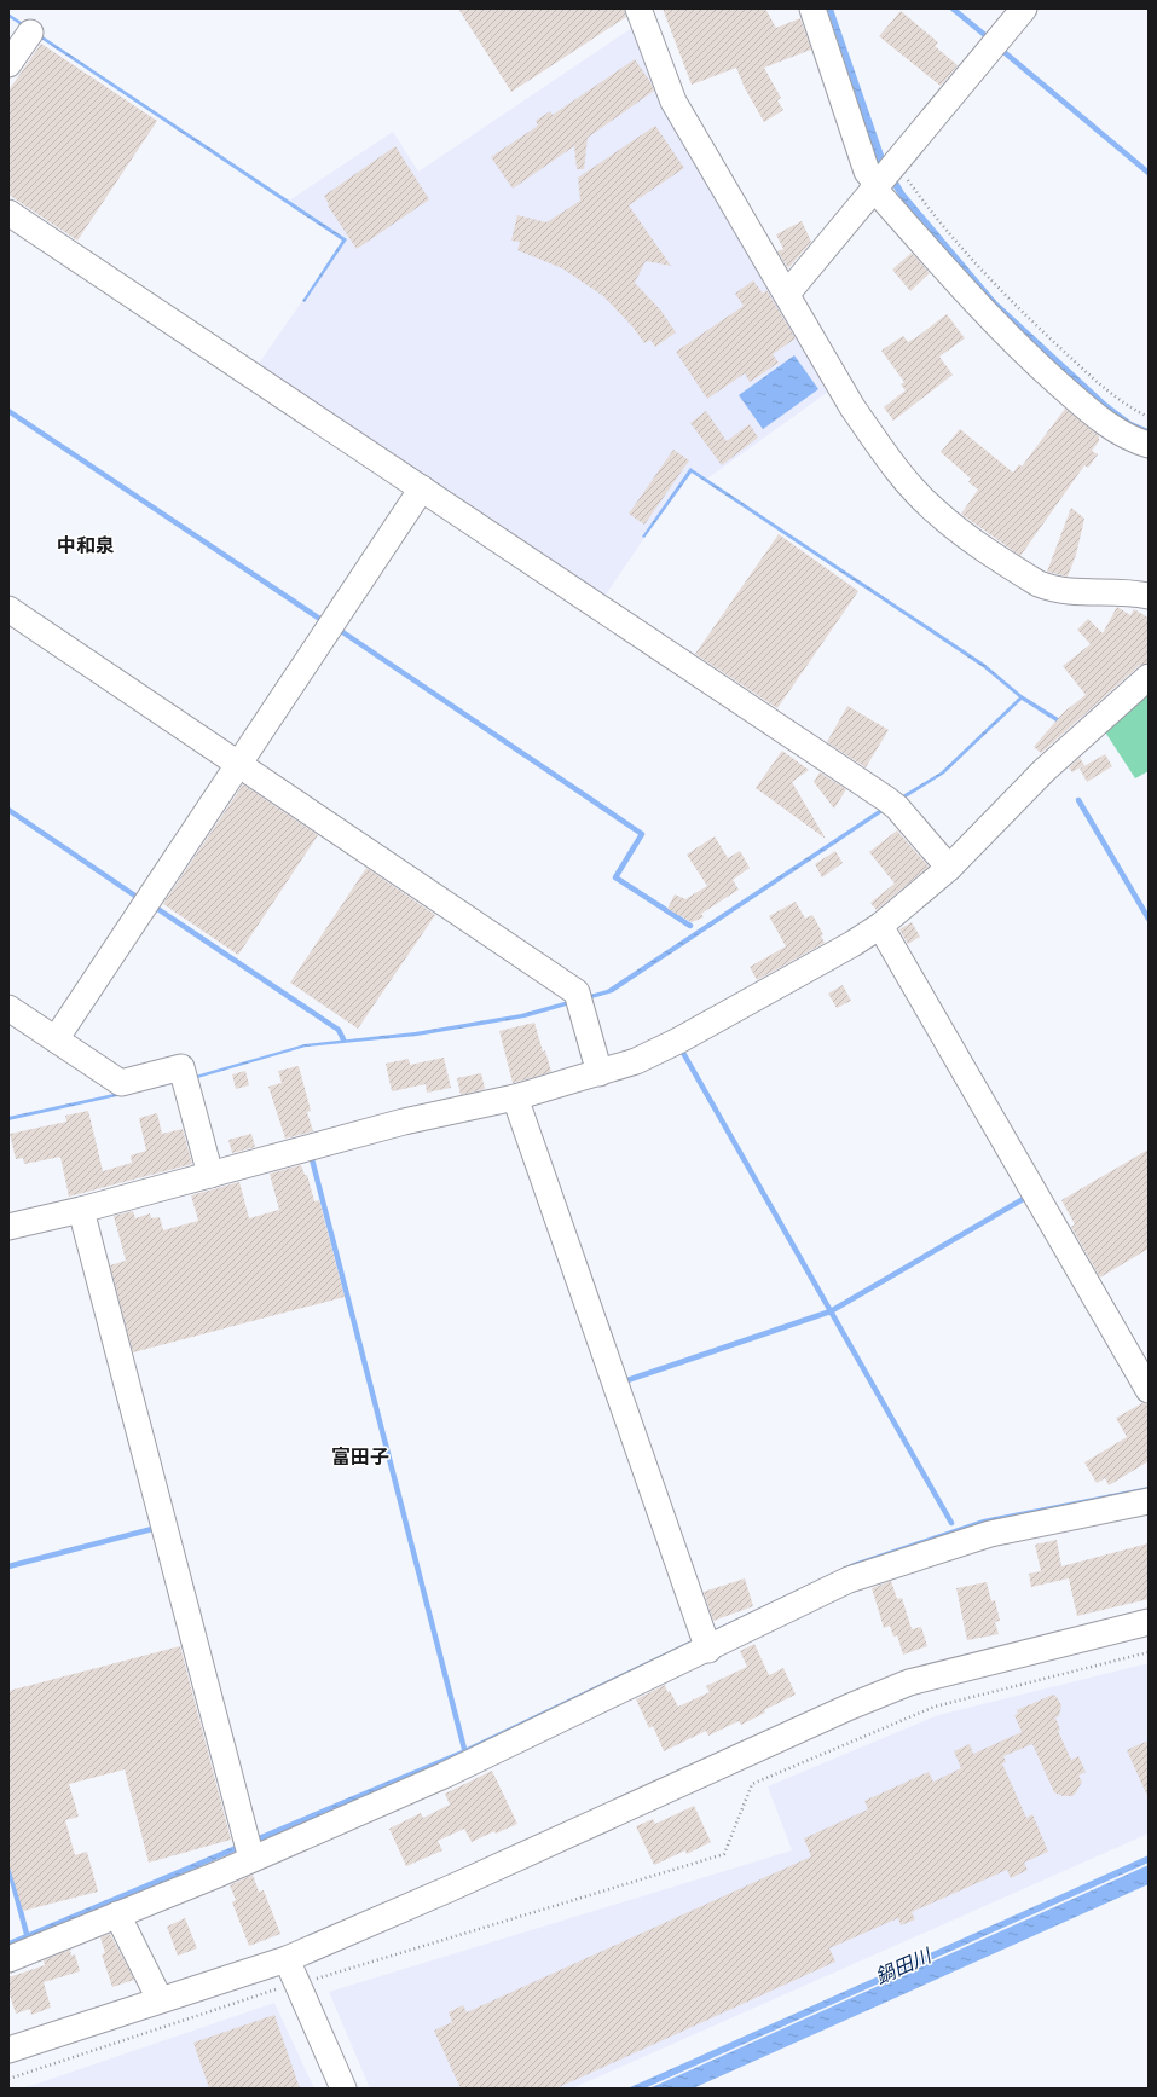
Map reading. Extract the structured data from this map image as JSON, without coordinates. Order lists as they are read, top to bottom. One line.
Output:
{"districts":["中和泉","富田子"],"water":["鍋田川"]}
